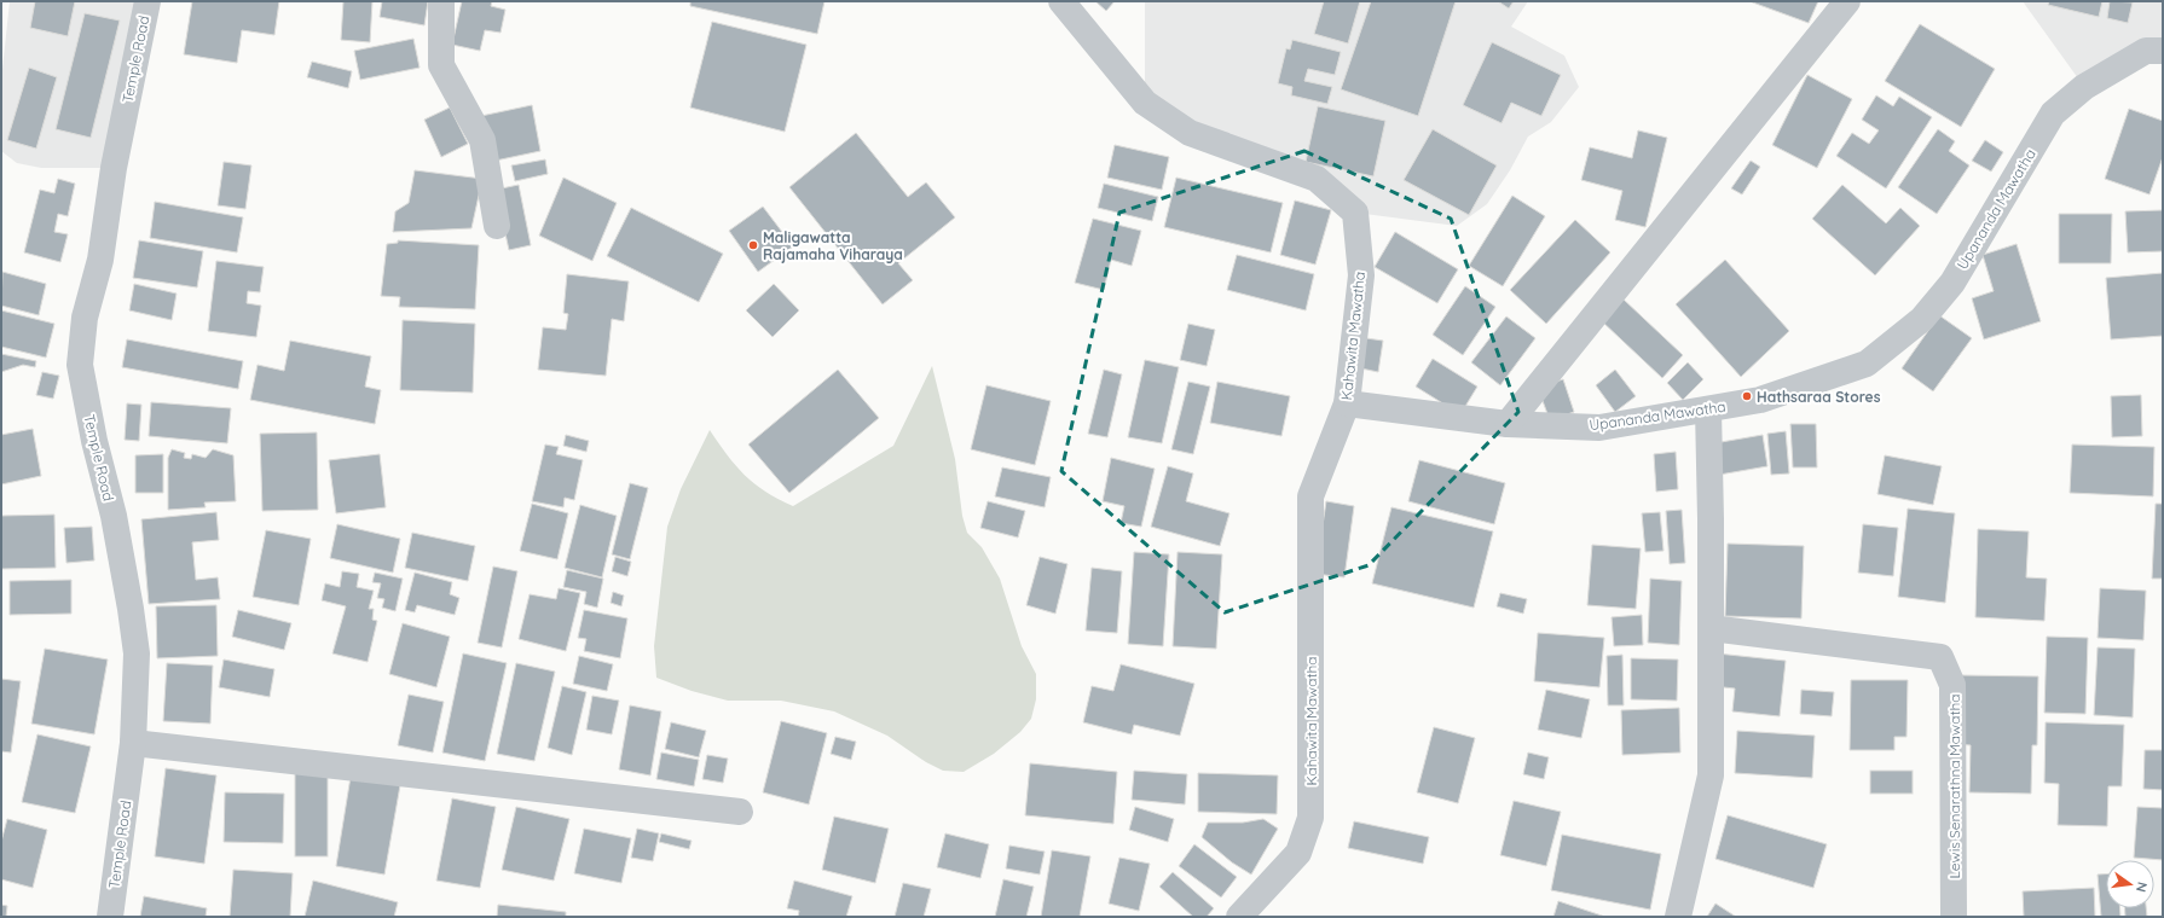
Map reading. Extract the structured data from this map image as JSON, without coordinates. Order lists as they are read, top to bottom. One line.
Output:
{"streets":{"street":["Temple Road","Upananda Mawatha","Kahawita Mawatha","Lewis Senarathna Mawatha"]},"crossings":[["Upananda Mawatha","Kahawita Mawatha"]],"places":["Maligawatta Rajamaha Viharaya","Hathsaraa Stores"],"north":"right"}
